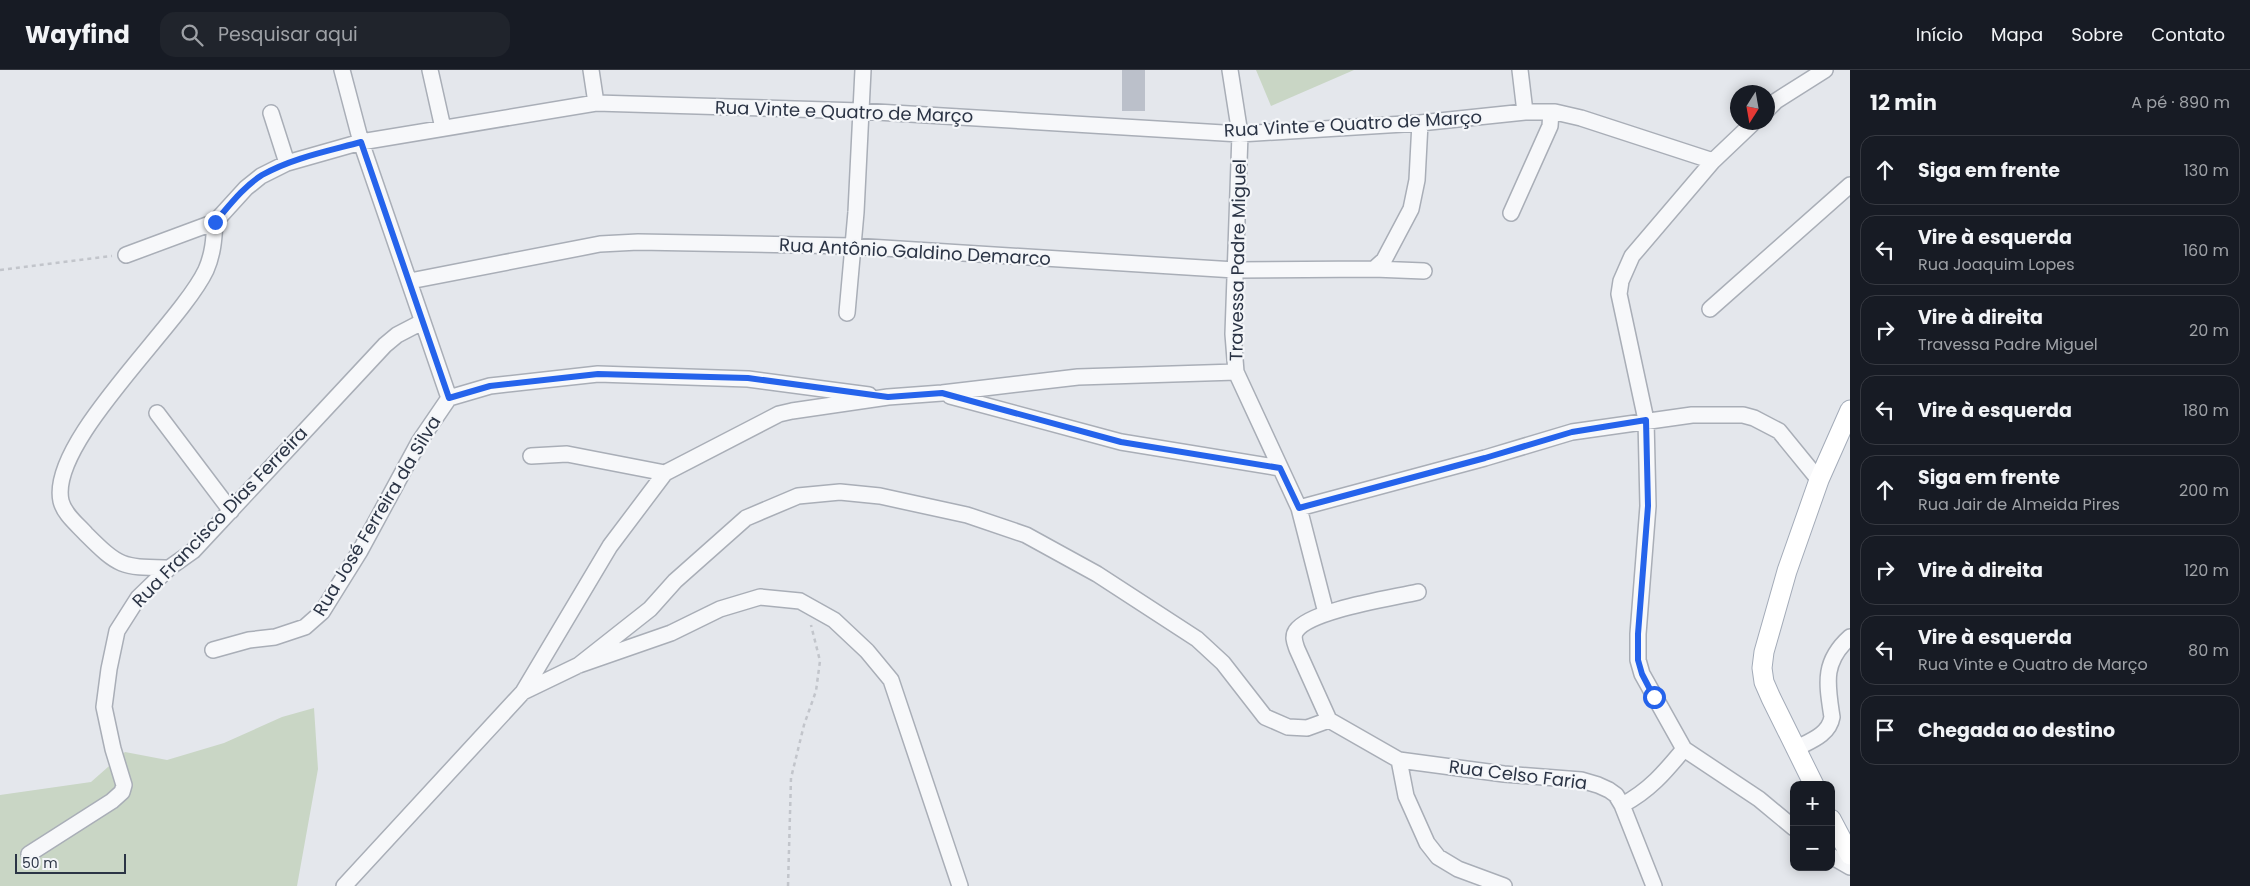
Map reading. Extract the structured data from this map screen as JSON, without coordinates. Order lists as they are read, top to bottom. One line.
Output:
{"streets":{"street":["Rua Vinte e Quatro de Março","Rua Antônio Galdino Demarco","Travessa Padre Miguel","Rua José Ferreira da Silva","Rua Francisco Dias Ferreira","Rua Celso Faria"]},"crossings":[["Rua Vinte e Quatro de Março","Travessa Padre Miguel"],["Rua Antônio Galdino Demarco","Travessa Padre Miguel"]],"scale_bar":"50 m","north":"bottom","page":{"header":"Wayfind","search":"Pesquisar aqui","nav":["Início","Mapa","Sobre","Contato"],"heading":["12 min","A pé · 890 m"],"list":[["Siga em frente","130 m"],["Vire à esquerda","Rua Joaquim Lopes","160 m"],["Vire à direita","Travessa Padre Miguel","20 m"],["Vire à esquerda","180 m"],["Siga em frente","Rua Jair de Almeida Pires","200 m"],["Vire à direita","120 m"],["Vire à esquerda","Rua Vinte e Quatro de Março","80 m"],"Chegada ao destino"],"map_buttons":["+","−"],"scale":"50 m"}}
